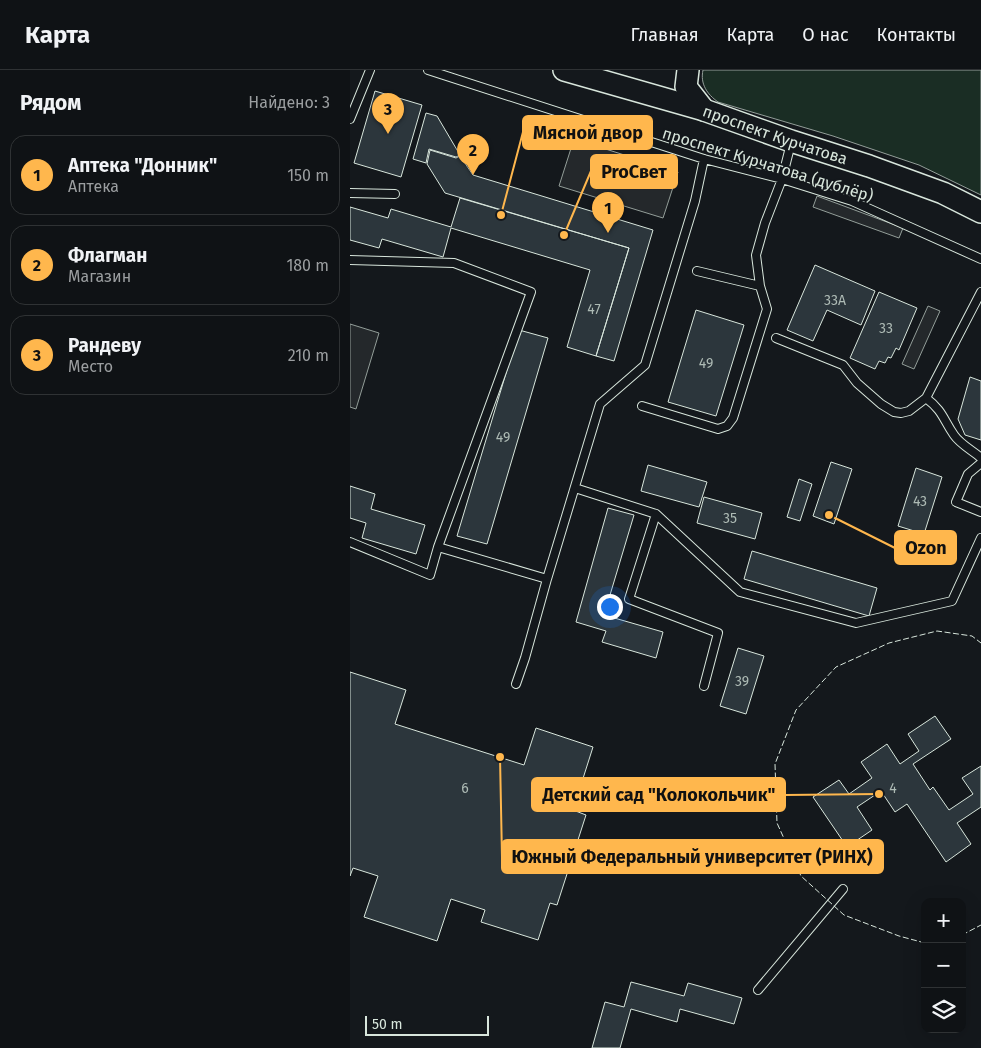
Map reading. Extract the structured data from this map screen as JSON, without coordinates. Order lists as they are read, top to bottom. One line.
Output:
{"streets":{"main road":["проспект Курчатова"],"lane":["проспект Курчатова (дублёр)"]},"places":["Мясной двор","ProСвет","Ozon","Южный Федеральный университет (РИНХ)","Детский сад \"Колокольчик\""],"house_numbers":["33А","47","33","49","49","43","35","39","6","4"],"scale_bar":"50 m","page":{"header":"Карта","nav":["Главная","Карта","О нас","Контакты"],"heading":["Рядом","Найдено: 3"],"pins":["3","2","1"],"list":[{"mark":"1","name":"Аптека \"Донник\"","note":"Аптека","value":"150 m"},{"mark":"2","name":"Флагман","note":"Магазин","value":"180 m"},{"mark":"3","name":"Рандеву","note":"Место","value":"210 m"}],"map_buttons":["+","−"],"scale":"50 m"}}
